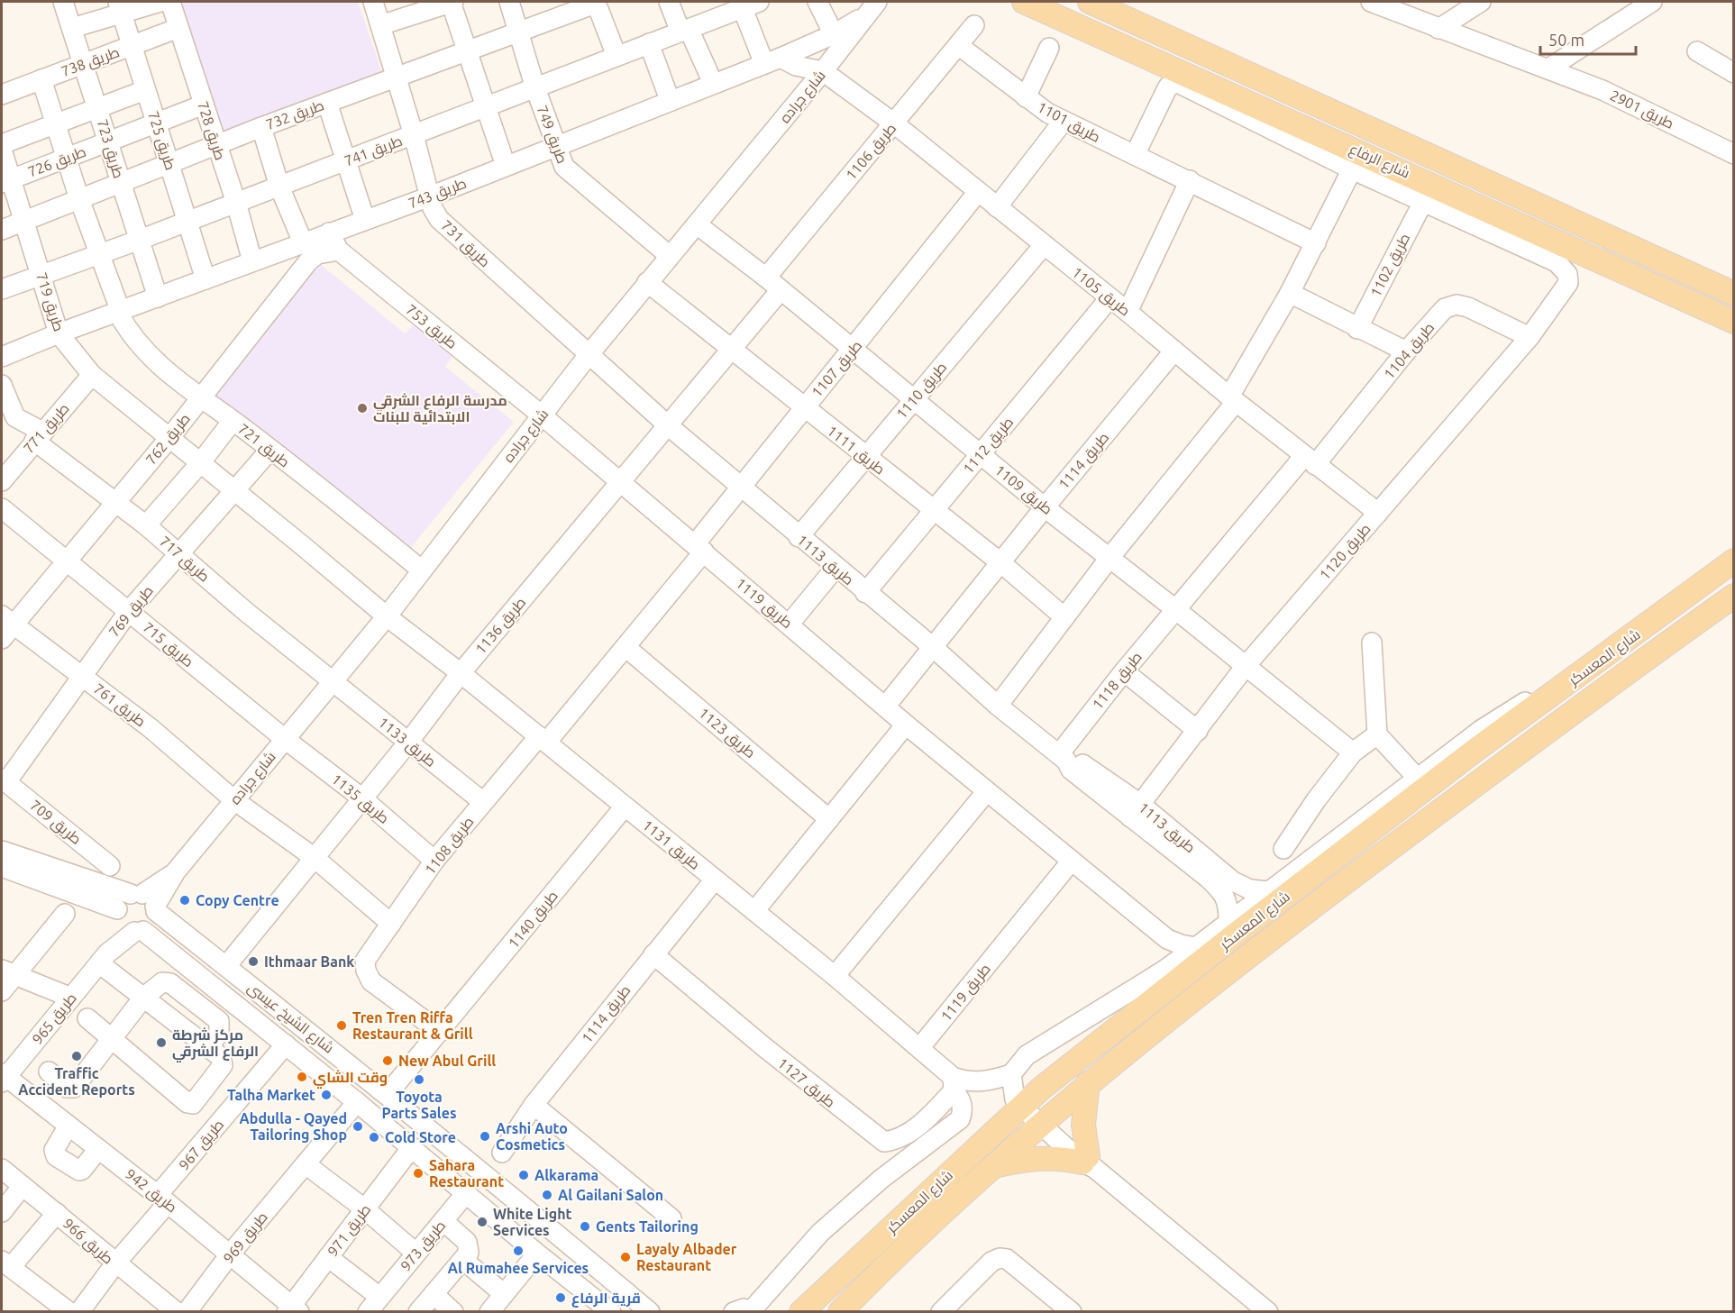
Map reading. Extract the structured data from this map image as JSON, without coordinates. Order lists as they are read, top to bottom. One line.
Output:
{"streets":{"main road":["شارع الرفاع","شارع المعسكر"],"street":["طريق 738","شارع جراده","طريق 2901","طريق 732","طريق 1101","طريق 728","طريق 749","طريق 725","طريق 723","طريق 741","طريق 1106","طريق 726","طريق 743","طريق 731","طريق 1102","طريق 1105","طريق 719","طريق 753","طريق 1104","طريق 1107","طريق 1110","طريق 771","طريق 762","طريق 721","طريق 1112","طريق 1111","طريق 1114","طريق 1109","طريق 1120","طريق 717","طريق 1113","طريق 1119","طريق 769","طريق 1136","طريق 715","طريق 1118","طريق 761","طريق 1123","طريق 1133","طريق 1135","طريق 709","طريق 1131","طريق 1108","طريق 1140","شارع الشيخ عيسى","طريق 965","طريق 1127","طريق 967","طريق 942","طريق 971","طريق 969","طريق 966","طريق 973"]},"crossings":[["طريق 738","طريق 728"],["طريق 738","طريق 725"],["طريق 738","طريق 723"],["طريق 738","طريق 721"],["شارع جراده","طريق 749"],["شارع جراده","طريق 743"],["شارع جراده","طريق 731"],["شارع جراده","طريق 1105"],["شارع جراده","طريق 719"],["شارع جراده","طريق 753"],["شارع جراده","طريق 721"],["شارع جراده","طريق 1111"],["شارع جراده","طريق 1109"],["شارع جراده","طريق 717"],["شارع جراده","طريق 1113"],["شارع جراده","طريق 1119"],["شارع جراده","طريق 715"],["شارع جراده","طريق 761"],["شارع جراده","طريق 1133"],["شارع جراده","طريق 1135"],["شارع جراده","طريق 1131"],["شارع جراده","شارع الشيخ عيسى"],["شارع جراده","طريق 965"],["طريق 732","طريق 728"],["طريق 732","طريق 749"],["طريق 732","طريق 725"],["طريق 732","طريق 723"],["طريق 732","طريق 741"],["طريق 732","طريق 731"],["طريق 732","طريق 719"],["طريق 732","طريق 721"],["طريق 1101","طريق 1106"],["طريق 728","طريق 741"],["طريق 728","طريق 726"],["طريق 728","طريق 743"],["طريق 749","طريق 741"],["طريق 749","طريق 743"],["طريق 725","طريق 741"],["طريق 725","طريق 726"],["طريق 725","طريق 743"],["طريق 723","طريق 741"],["طريق 723","طريق 726"],["طريق 723","طريق 743"],["طريق 741","طريق 743"],["طريق 741","طريق 731"],["طريق 741","طريق 719"],["طريق 741","طريق 721"],["طريق 1106","طريق 1105"],["طريق 1106","طريق 1109"],["طريق 1106","طريق 1136"],["طريق 726","طريق 719"],["طريق 726","طريق 721"],["طريق 743","طريق 731"],["طريق 743","طريق 719"],["طريق 743","طريق 753"],["طريق 743","طريق 721"],["طريق 731","طريق 1113"],["طريق 1102","طريق 1120"],["طريق 1105","طريق 1104"],["طريق 1105","طريق 1107"],["طريق 1105","طريق 1110"],["طريق 1105","طريق 1112"],["طريق 1105","طريق 1114"],["طريق 1105","طريق 1120"],["طريق 719","طريق 771"],["طريق 719","طريق 762"],["طريق 719","طريق 769"],["طريق 719","طريق 1131"],["طريق 753","طريق 762"],["طريق 753","طريق 1119"],["طريق 1104","طريق 1109"],["طريق 1104","طريق 1120"],["طريق 1104","طريق 1118"],["طريق 1107","طريق 1111"],["طريق 1107","طريق 1109"],["طريق 1107","طريق 1113"],["طريق 1107","طريق 1119"],["طريق 1110","طريق 1111"],["طريق 1110","طريق 1109"],["طريق 1110","طريق 1113"],["طريق 771","طريق 717"],["طريق 762","طريق 721"],["طريق 762","طريق 717"],["طريق 762","طريق 715"],["طريق 762","طريق 761"],["طريق 721","طريق 769"],["طريق 1112","طريق 1111"],["طريق 1112","طريق 1109"],["طريق 1112","طريق 1113"],["طريق 1111","طريق 1114"],["طريق 1111","طريق 1136"],["طريق 1114","طريق 1109"],["طريق 1114","طريق 1113"],["طريق 1114","طريق 1131"],["طريق 1114","طريق 1127"],["طريق 1109","طريق 1120"],["طريق 1109","طريق 1136"],["طريق 1109","طريق 1118"],["طريق 1120","طريق 1113"],["طريق 717","طريق 769"],["طريق 717","طريق 1133"],["طريق 1113","طريق 1136"],["طريق 1113","طريق 1118"],["طريق 1119","طريق 1136"],["طريق 1119","طريق 1131"],["طريق 769","طريق 715"],["طريق 769","طريق 761"],["طريق 769","طريق 709"],["طريق 1136","طريق 761"],["طريق 1136","طريق 1133"],["طريق 1136","طريق 1135"],["طريق 1136","طريق 1131"],["طريق 1136","شارع الشيخ عيسى"],["طريق 715","طريق 1135"],["طريق 761","طريق 1108"],["طريق 1133","طريق 1108"],["طريق 1135","طريق 1108"],["طريق 1131","طريق 1108"],["طريق 1131","طريق 1140"],["طريق 1108","طريق 1140"],["طريق 1140","شارع الشيخ عيسى"],["شارع الشيخ عيسى","طريق 965"],["شارع الشيخ عيسى","طريق 967"],["شارع الشيخ عيسى","طريق 971"],["شارع الشيخ عيسى","طريق 969"],["شارع الشيخ عيسى","طريق 973"],["طريق 965","طريق 942"],["طريق 967","طريق 942"],["طريق 967","طريق 966"],["طريق 942","طريق 971"],["طريق 942","طريق 969"]],"places":["مدرسة الرفاع الشرقي الابتدائية للبنات","Copy Centre","Ithmaar Bank","Tren Tren Riffa Restaurant & Grill","مركز شرطة الرفاع الشرقي","Traffic Accident Reports","New Abul Grill","وقت الشاي","Toyota Parts Sales","Talha Market","Abdulla - Qayed Tailoring Shop","Arshi Auto Cosmetics","Cold Store","Sahara Restaurant","Alkarama","Al Gailani Salon","White Light Services","Gents Tailoring","Al Rumahee Services","Layaly Albader Restaurant","قرية الرفاع"],"scale_bar":"50 m"}
